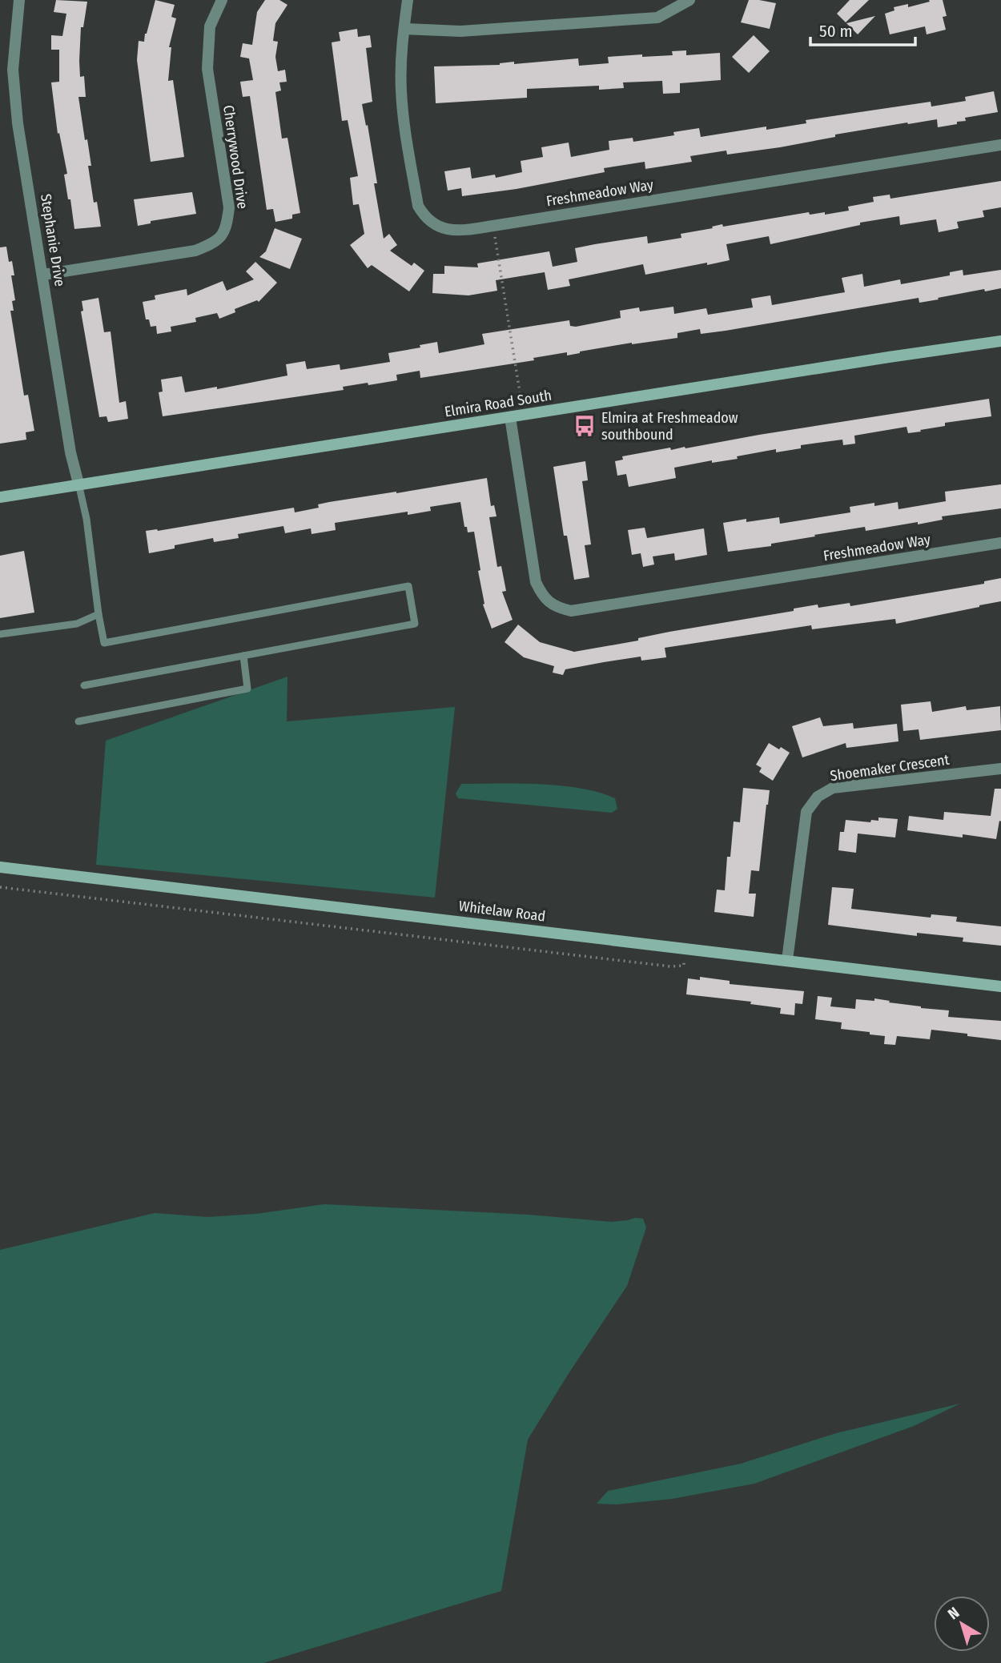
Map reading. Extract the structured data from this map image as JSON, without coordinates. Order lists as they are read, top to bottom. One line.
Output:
{"streets":{"street":["Cherrywood Drive","Freshmeadow Way","Stephanie Drive","Elmira Road South","Shoemaker Crescent","Whitelaw Road"]},"crossings":[["Cherrywood Drive","Stephanie Drive"],["Freshmeadow Way","Elmira Road South"],["Stephanie Drive","Elmira Road South"],["Shoemaker Crescent","Whitelaw Road"]],"places":{"bus stop":["Elmira at Freshmeadow southbound"]},"scale_bar":"50 m","north":"top left"}
